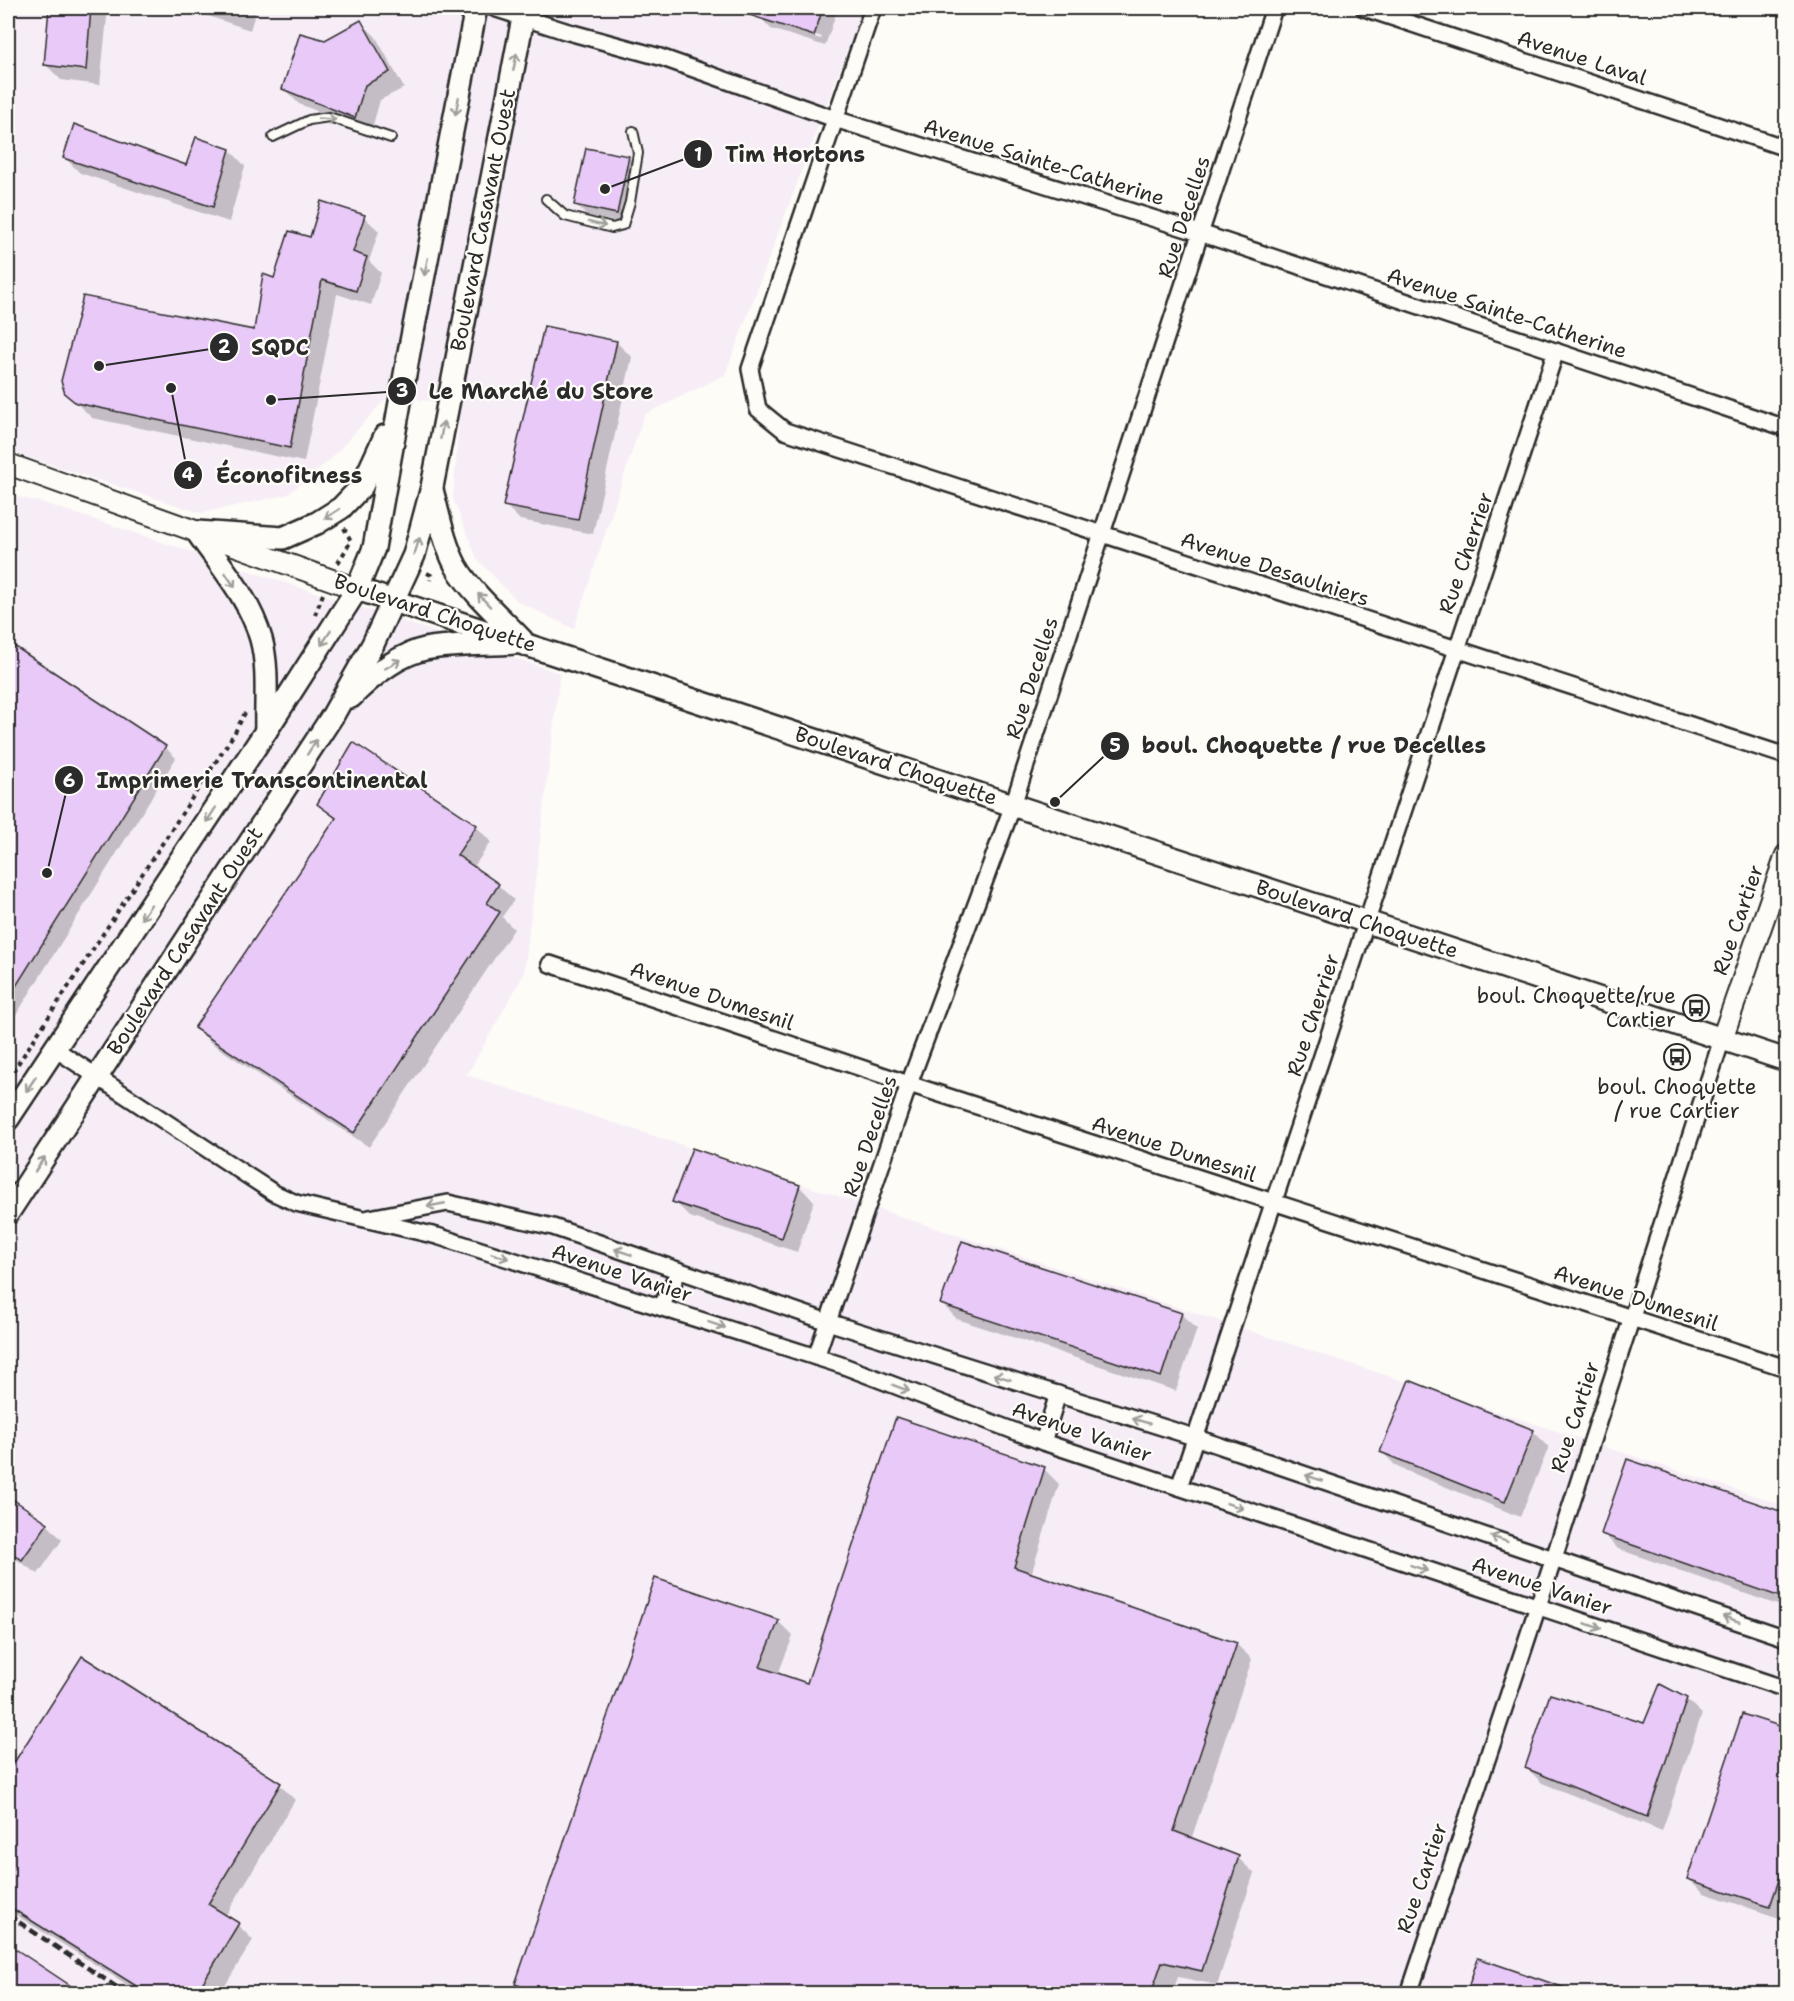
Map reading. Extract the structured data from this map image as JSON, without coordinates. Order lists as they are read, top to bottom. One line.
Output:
{"streets":{"main road":["Boulevard Casavant Ouest","Boulevard Choquette"],"street":["Avenue Laval","Avenue Sainte-Catherine","Rue Decelles","Rue Cherrier","Avenue Desaulniers","Rue Cartier","Avenue Dumesnil","Avenue Vanier"]},"crossings":[["Avenue Sainte-Catherine","Rue Decelles"],["Avenue Sainte-Catherine","Boulevard Casavant Ouest"],["Avenue Sainte-Catherine","Rue Cherrier"],["Avenue Sainte-Catherine","Avenue Desaulniers"],["Rue Decelles","Avenue Desaulniers"],["Rue Decelles","Boulevard Choquette"],["Rue Decelles","Avenue Dumesnil"],["Rue Decelles","Avenue Vanier"],["Boulevard Casavant Ouest","Boulevard Choquette"],["Boulevard Casavant Ouest","Avenue Vanier"],["Rue Cherrier","Avenue Desaulniers"],["Rue Cherrier","Boulevard Choquette"],["Rue Cherrier","Avenue Dumesnil"],["Rue Cherrier","Avenue Vanier"],["Boulevard Choquette","Rue Cartier"],["Rue Cartier","Avenue Dumesnil"],["Rue Cartier","Avenue Vanier"]],"places":{"other":["Tim Hortons","SQDC","Éconofitness","Le Marché du Store","boul. Choquette / rue Decelles","Imprimerie Transcontinental"],"bus stop":["boul. Choquette/rue Cartier","boul. Choquette / rue Cartier"]}}
